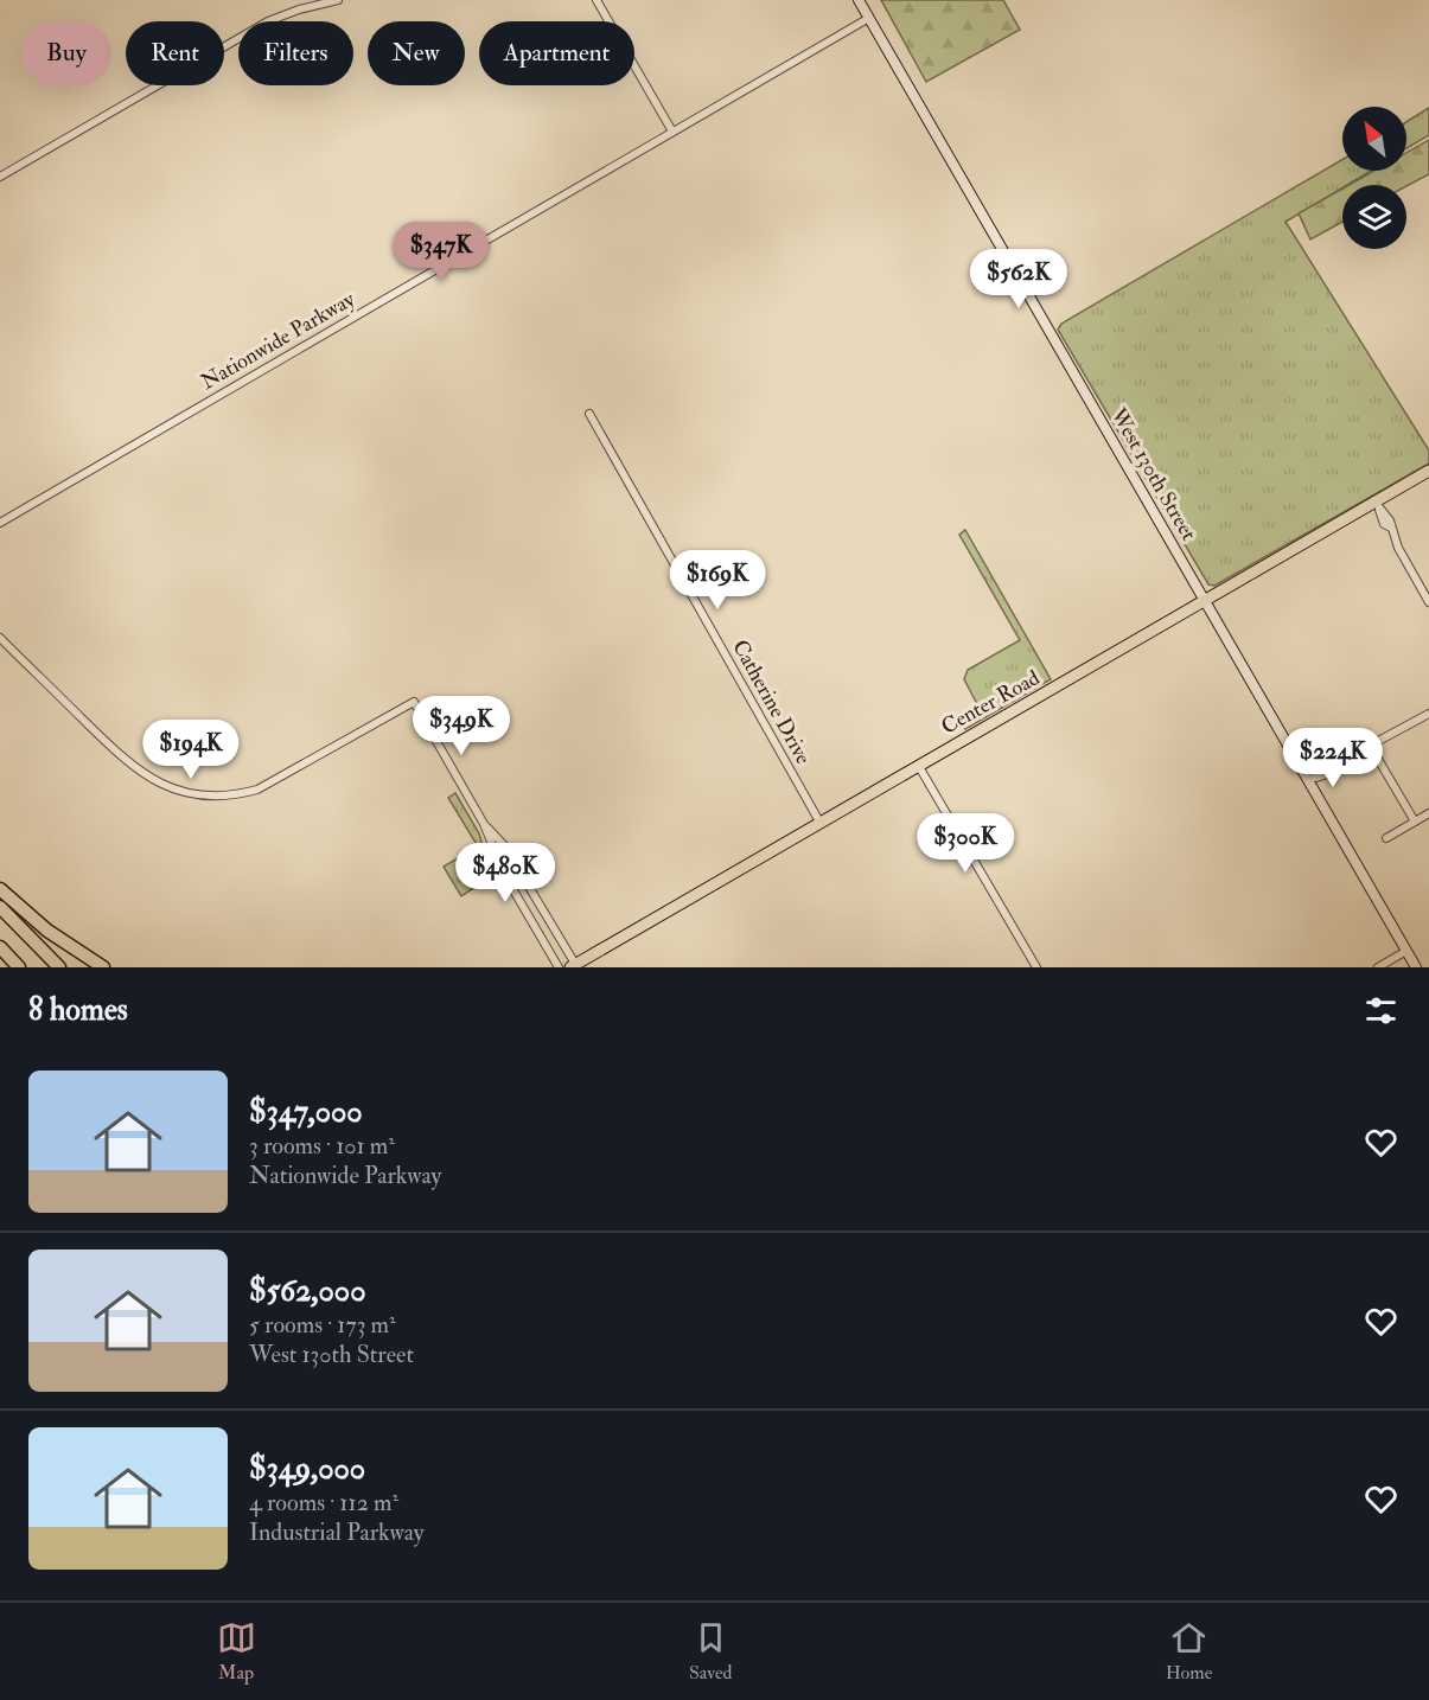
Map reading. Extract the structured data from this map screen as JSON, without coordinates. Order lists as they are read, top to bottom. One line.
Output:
{"streets":{"main road":["West 130th Street","Center Road"],"street":["Nationwide Parkway","Catherine Drive"]},"crossings":[["Nationwide Parkway","West 130th Street"],["West 130th Street","Center Road"],["Catherine Drive","Center Road"]],"north":"top left","page":{"chip":["Buy","Rent","Filters","New","Apartment"],"price":["$347K","$562K","$169K","$349K","$194K","$224K","$300K","$480K"],"heading":"8 homes","list":[{"name":"$347,000","note":"3 rooms · 101 m² · Nationwide Parkway"},{"name":"$562,000","note":"5 rooms · 173 m² · West 130th Street"},{"name":"$349,000","note":"4 rooms · 112 m² · Industrial Parkway"}],"tabs":["Map","Saved","Home"]}}
